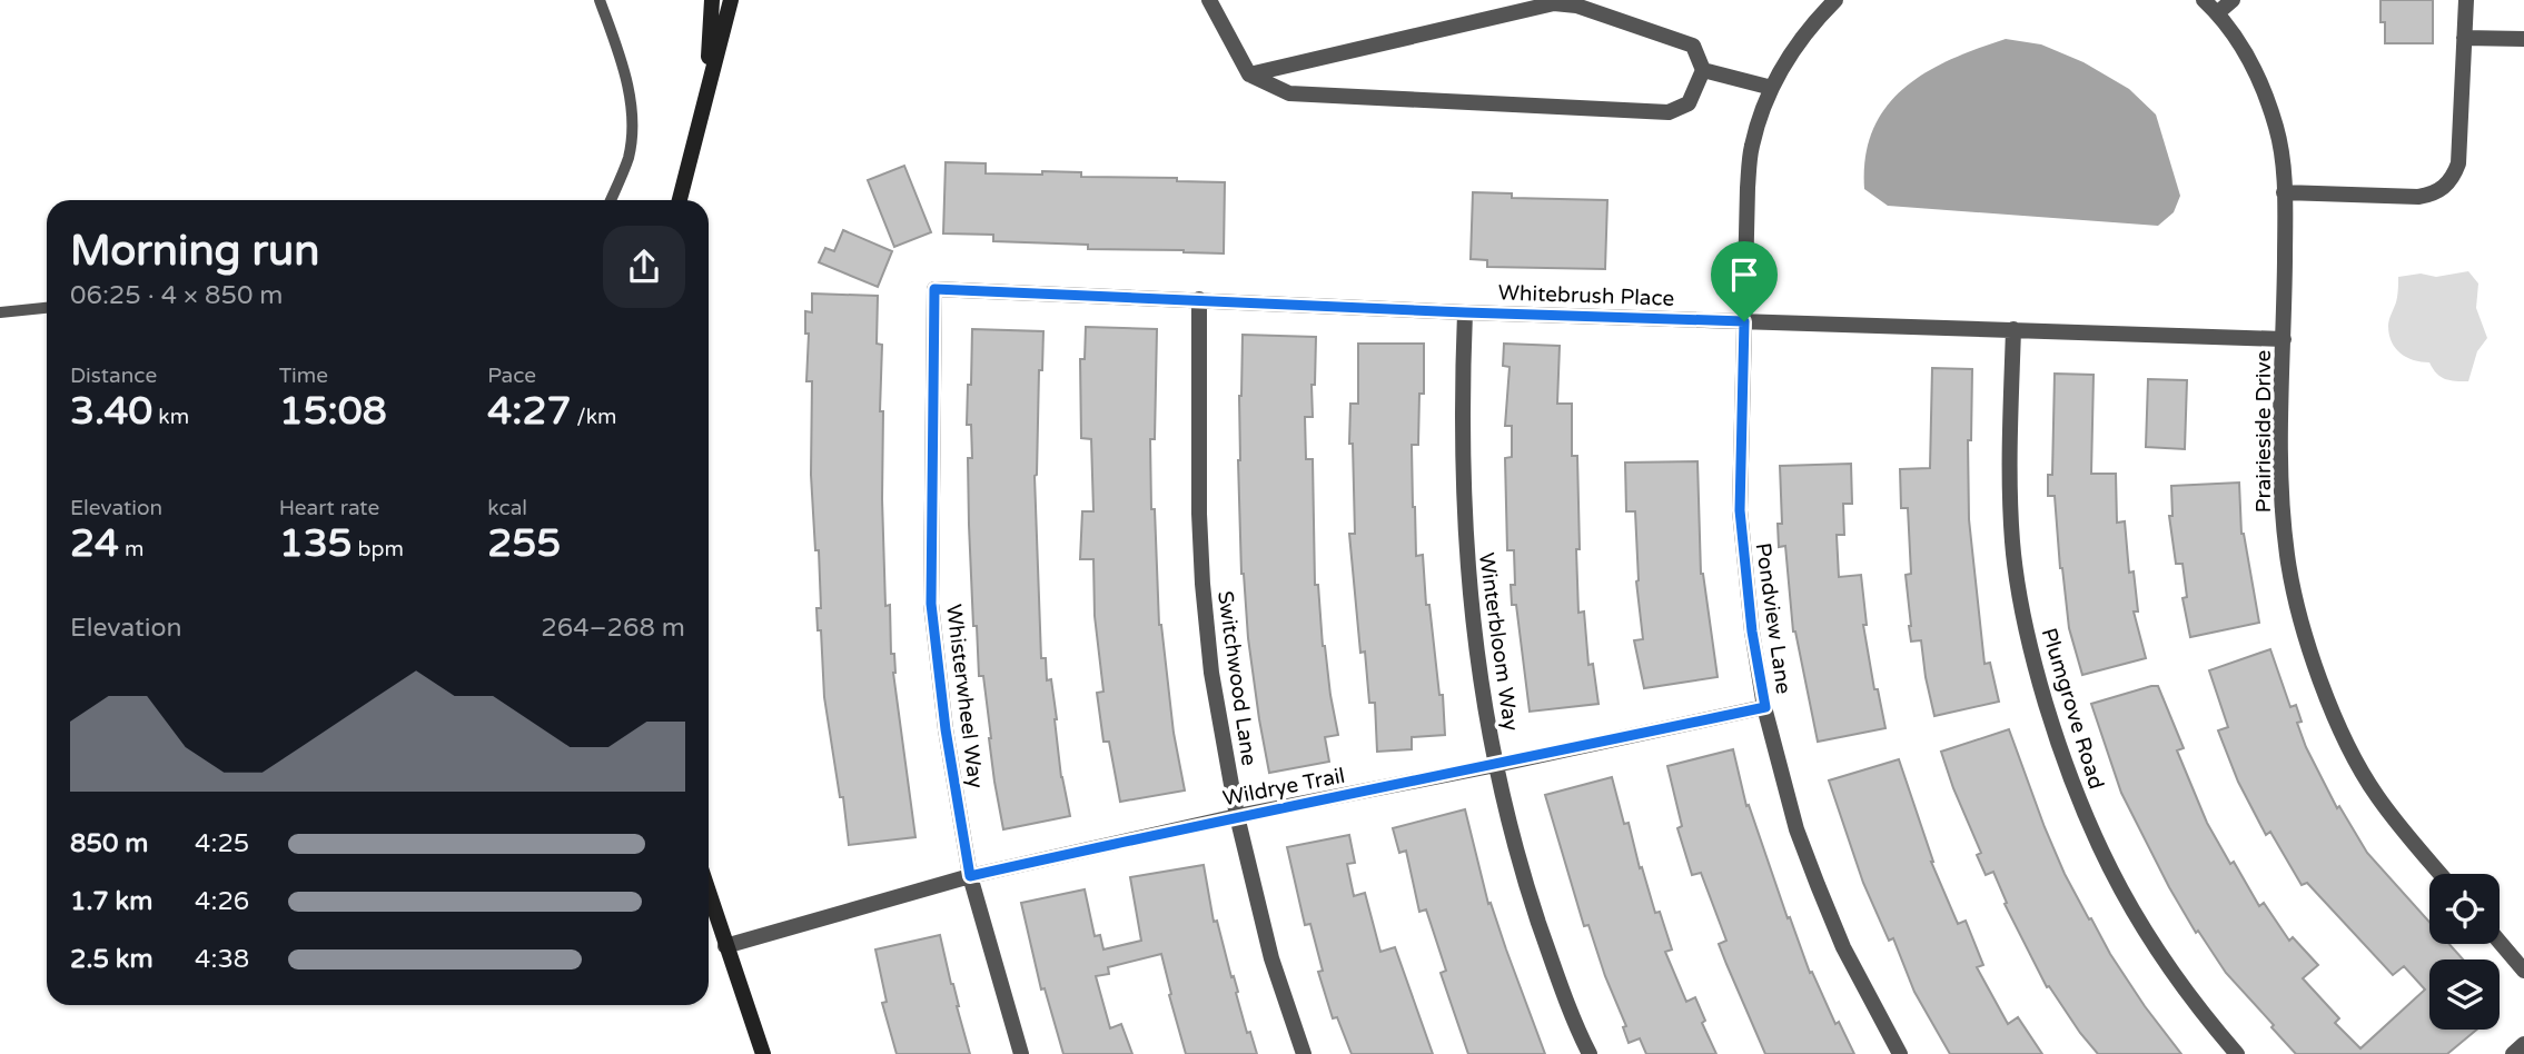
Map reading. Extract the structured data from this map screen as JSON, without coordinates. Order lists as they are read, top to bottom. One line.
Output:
{"streets":{"street":["Whitebrush Place","Prairieside Drive","Pondview Lane","Winterbloom Way","Switchwood Lane","Whisterwheel Way","Plumgrove Road","Wildrye Trail"]},"crossings":[["Whitebrush Place","Prairieside Drive"],["Whitebrush Place","Pondview Lane"],["Whitebrush Place","Winterbloom Way"],["Whitebrush Place","Switchwood Lane"],["Whitebrush Place","Whisterwheel Way"],["Whitebrush Place","Plumgrove Road"],["Pondview Lane","Wildrye Trail"],["Winterbloom Way","Wildrye Trail"],["Switchwood Lane","Wildrye Trail"],["Whisterwheel Way","Wildrye Trail"]],"page":{"heading":["Morning run","06:25 · 4 × 850 m"],"stats":[["Distance","3.40 km"],["Time","15:08"],["Pace","4:27 /km"],["Elevation","24 m"],["Heart rate","135 bpm"],["kcal","255"]],"chart":["Elevation","264–268 m"],"list":[{"name":"850 m","note":"4:25"},{"name":"1.7 km","note":"4:26"},{"name":"2.5 km","note":"4:38"}]}}
